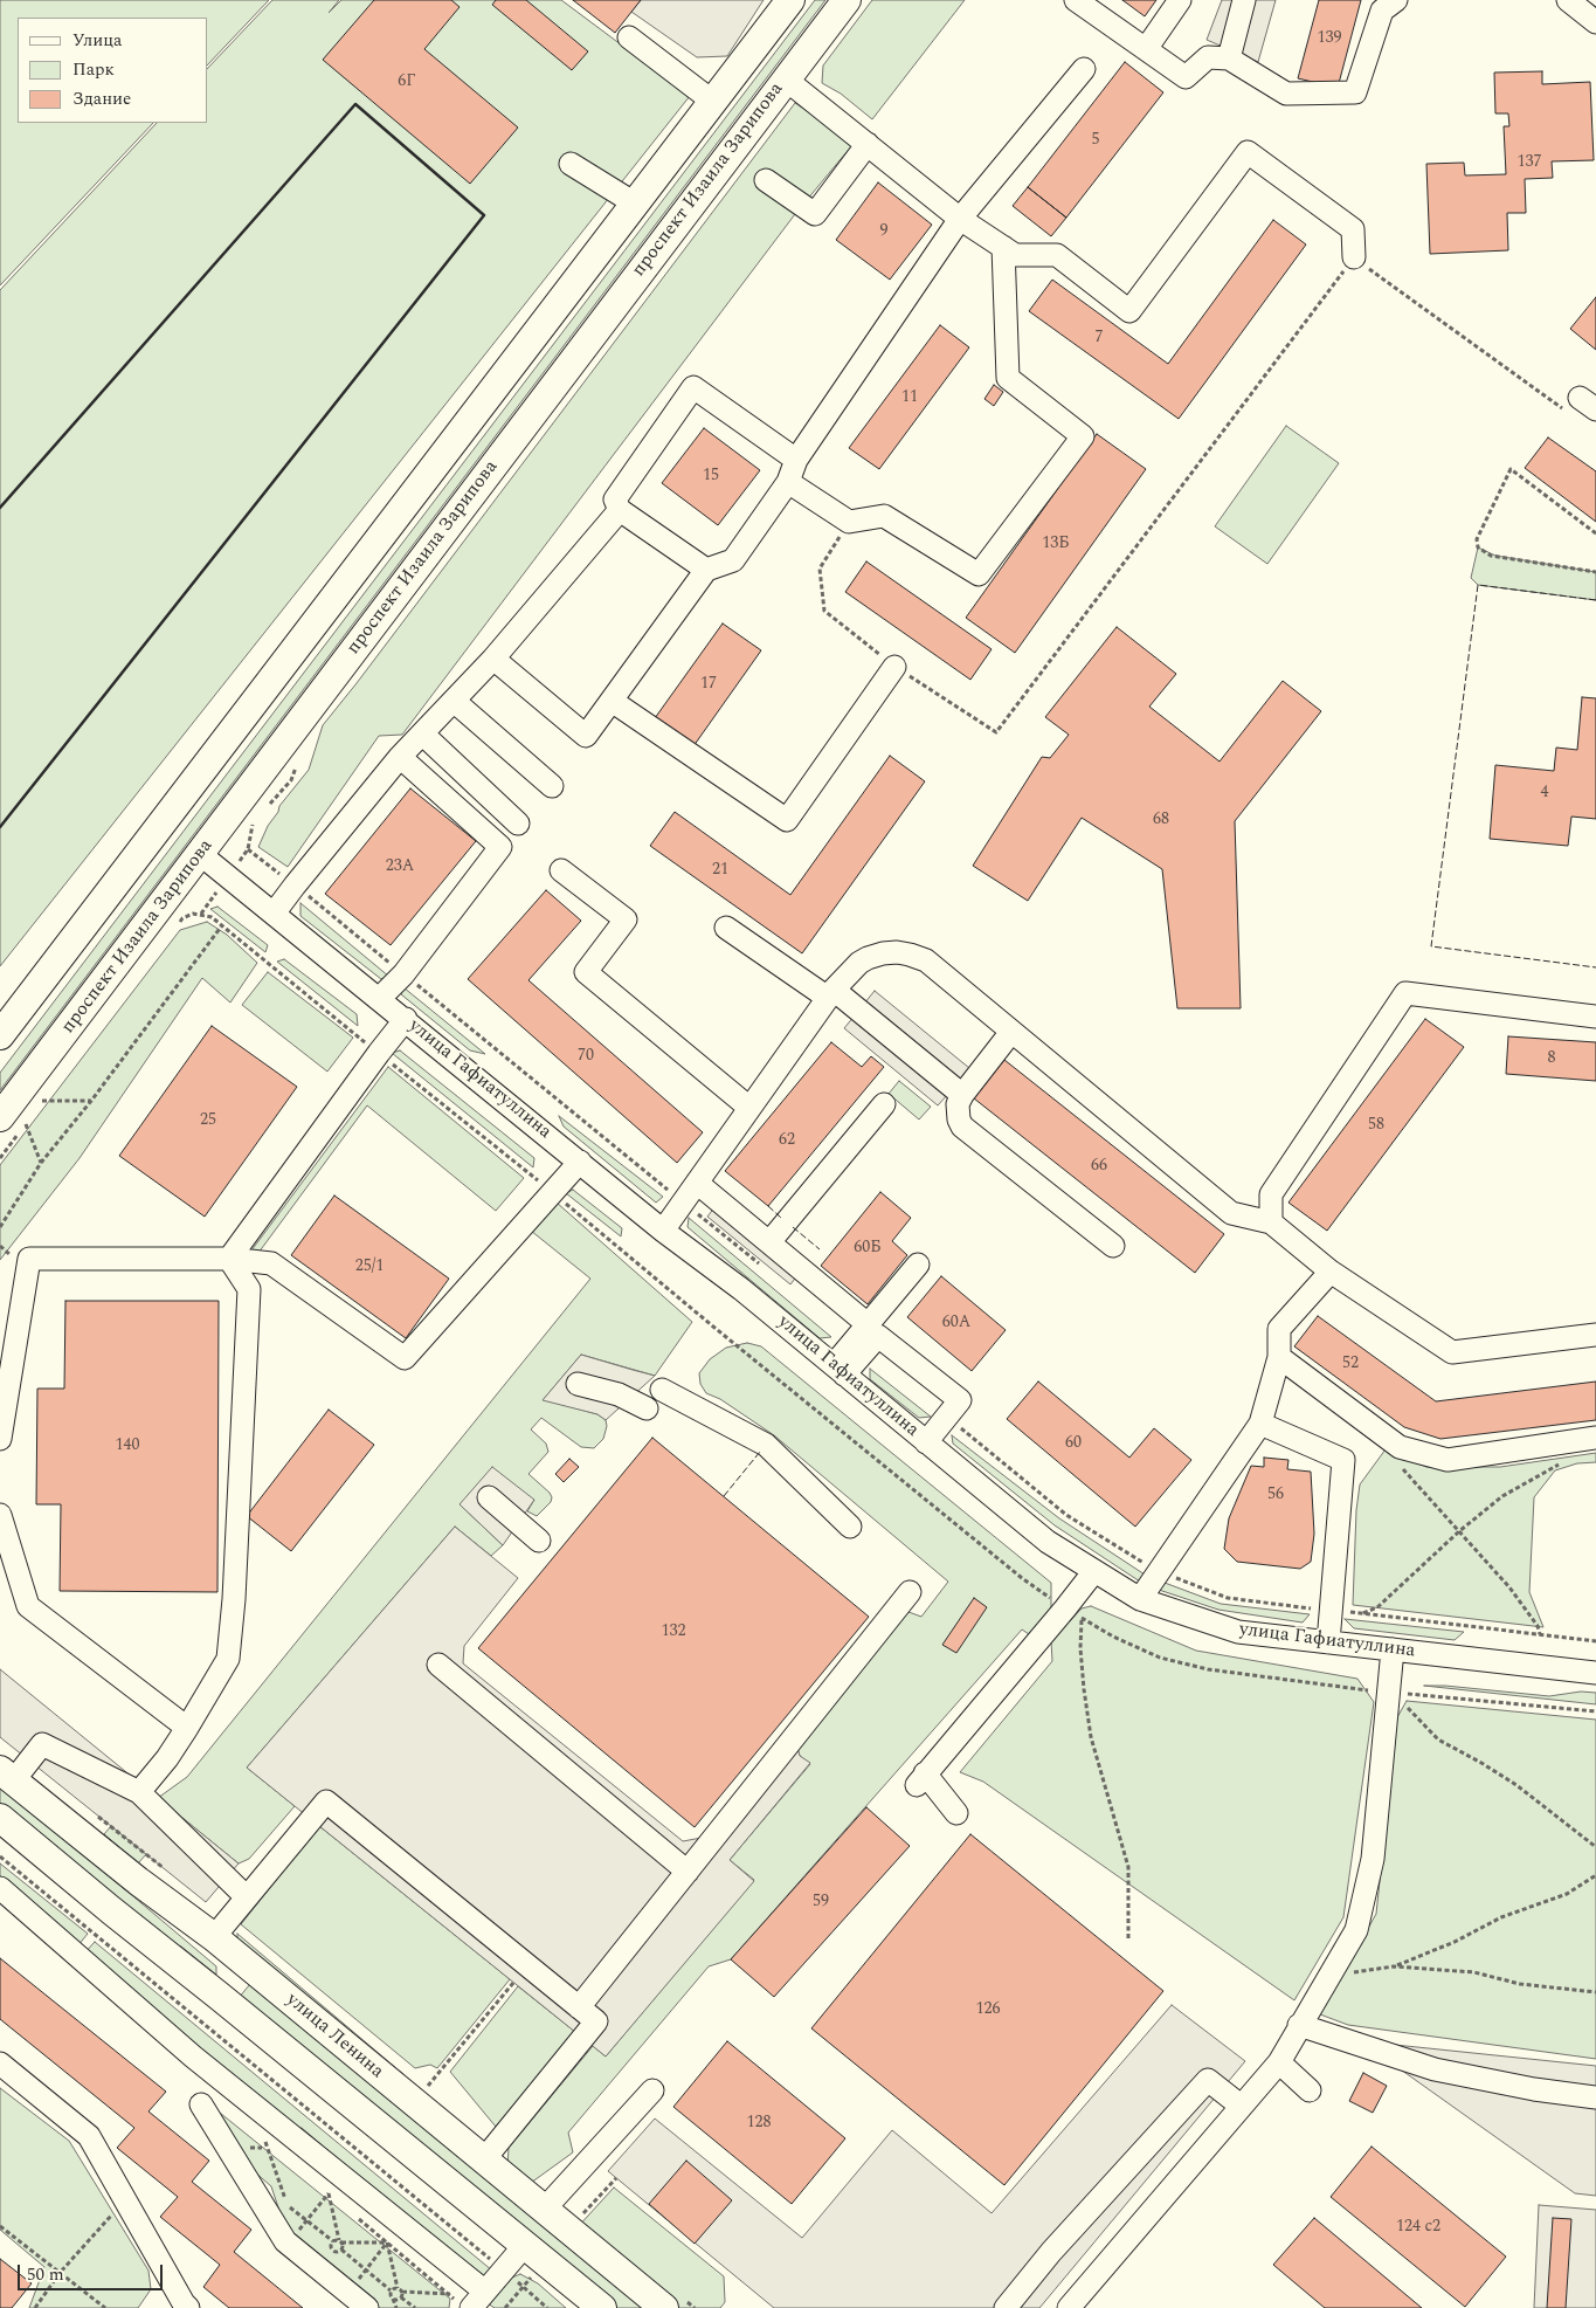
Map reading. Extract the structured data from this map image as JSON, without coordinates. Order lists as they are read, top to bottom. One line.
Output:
{"streets":{"main road":["проспект Изаила Зарипова","улица Ленина"],"street":["улица Гафиатуллина"]},"crossings":[["проспект Изаила Зарипова","улица Гафиатуллина"]],"house_numbers":["139","6Г","5","137","9","7","11","15","13Б","17","4","68","23А","21","70","8","25","58","62","66","60Б","25/1","60А","52","60","140","56","132","59","126","128","124 с2"],"legend":["Улица","Парк","Здание"],"scale_bar":"50 m"}
